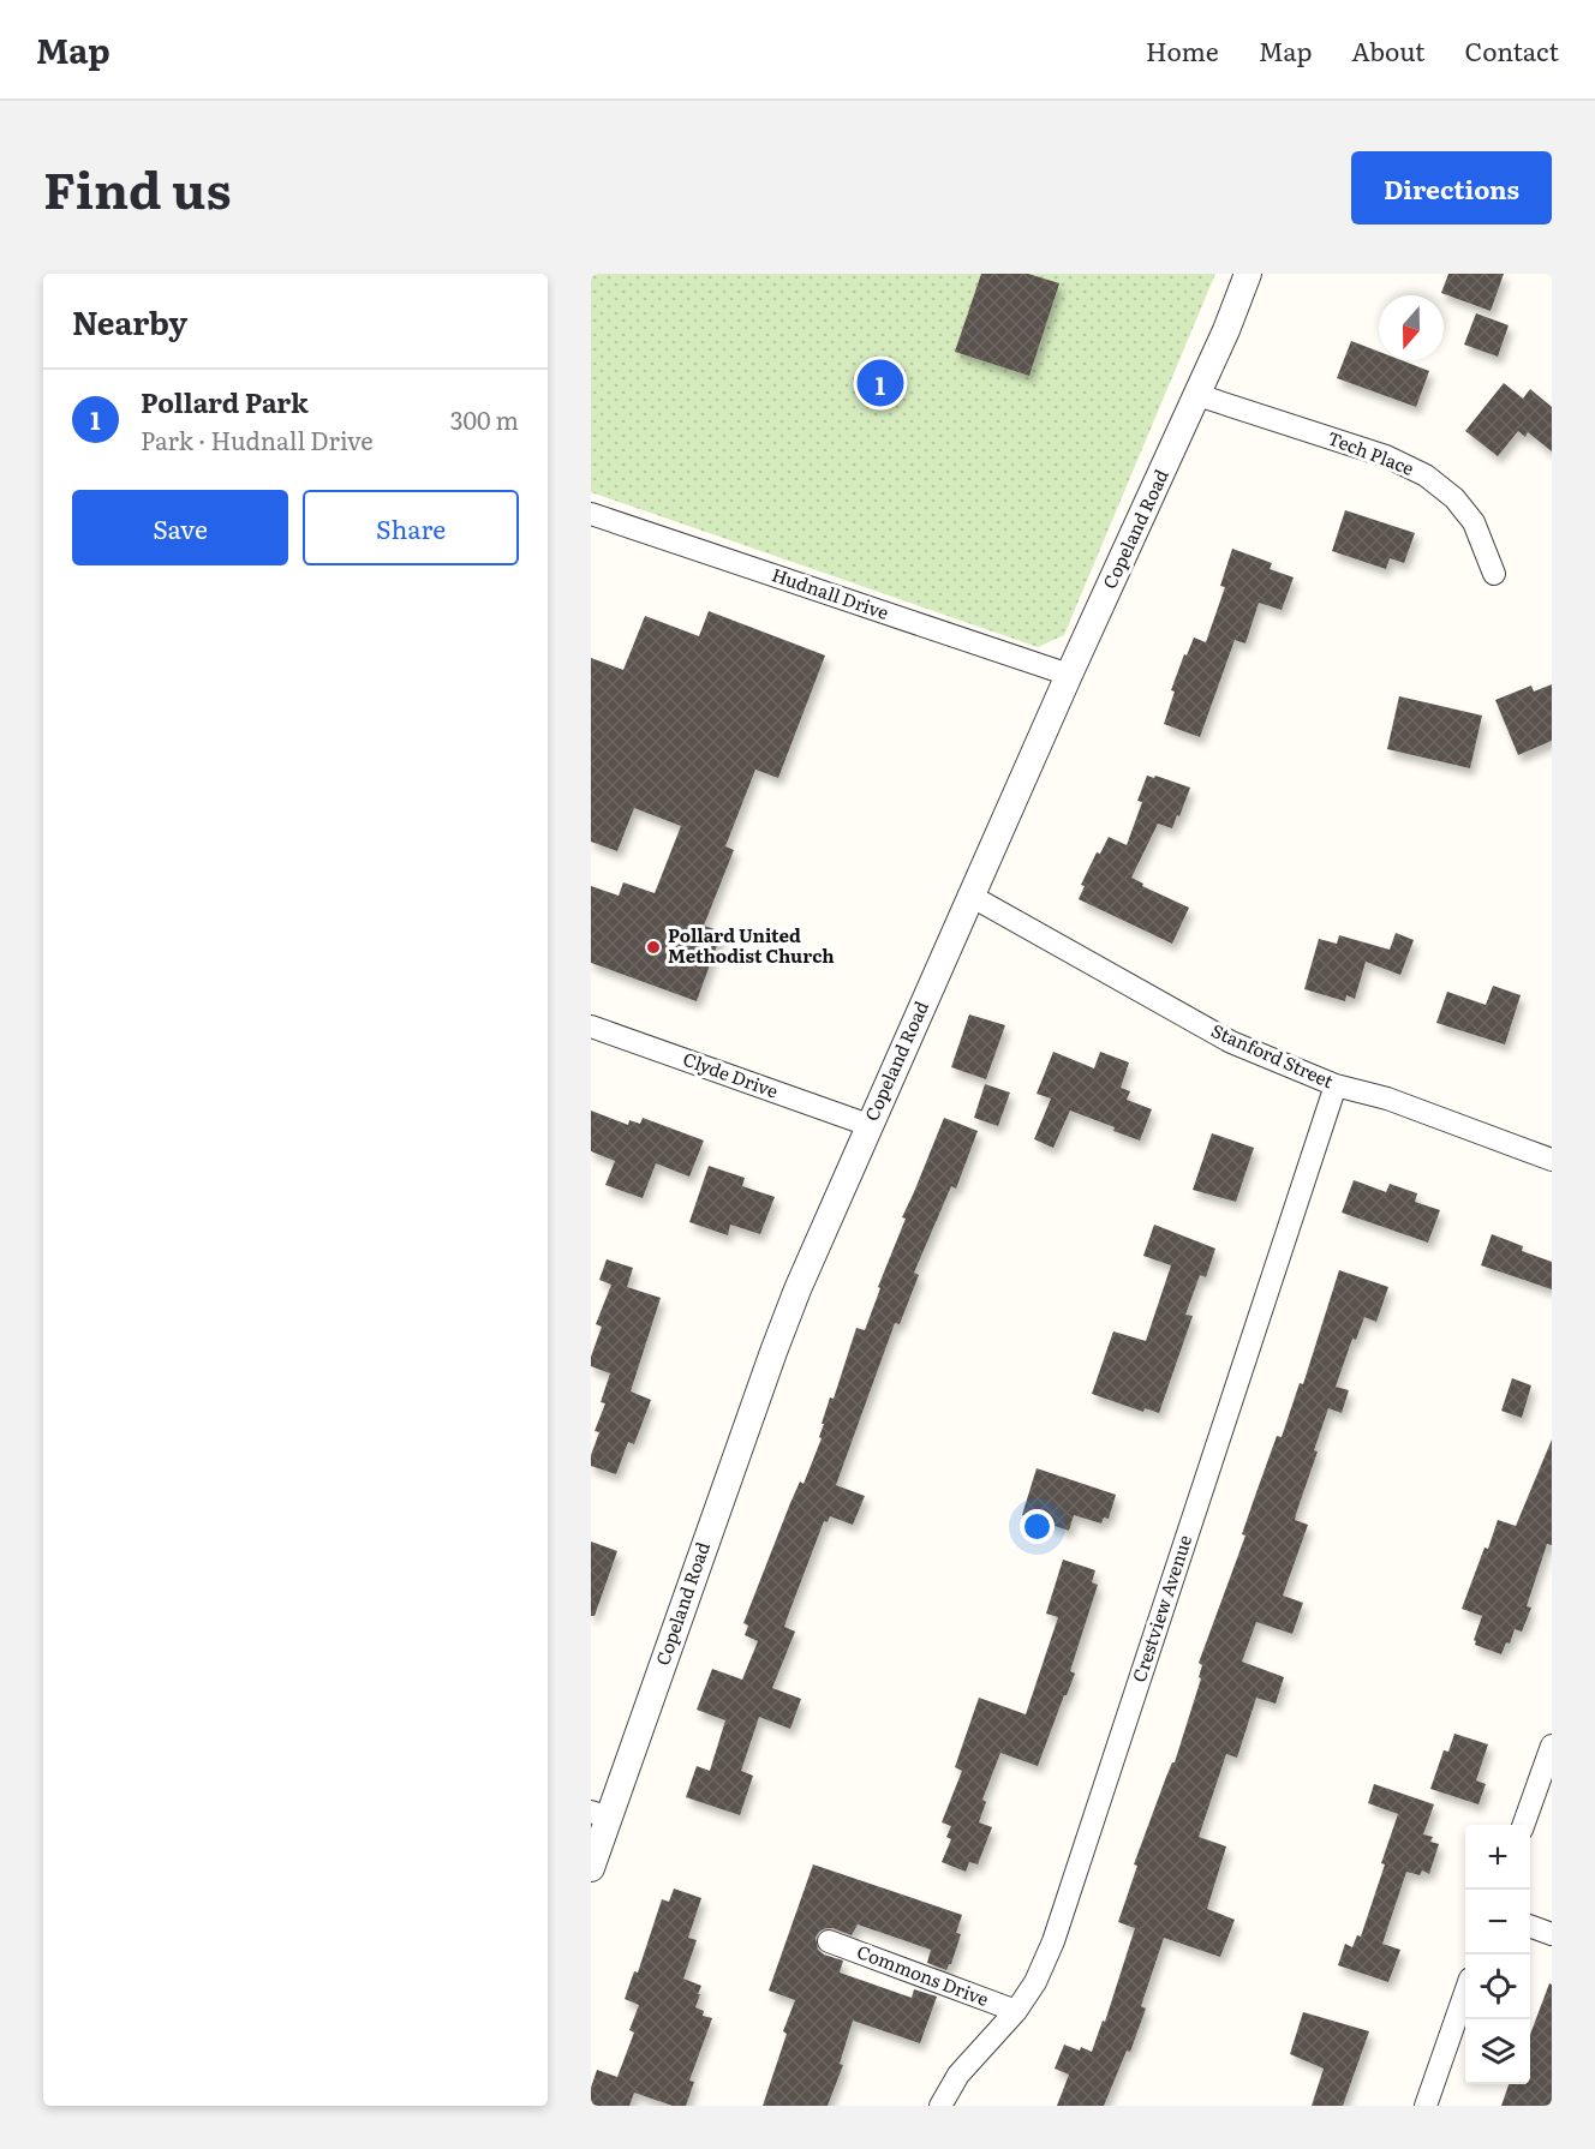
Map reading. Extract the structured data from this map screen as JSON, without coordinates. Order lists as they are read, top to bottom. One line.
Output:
{"streets":{"street":["Tech Place","Copeland Road","Hudnall Drive","Stanford Street","Clyde Drive","Crestview Avenue","Commons Drive"]},"crossings":[["Tech Place","Copeland Road"],["Copeland Road","Hudnall Drive"],["Copeland Road","Stanford Street"],["Copeland Road","Clyde Drive"],["Stanford Street","Crestview Avenue"],["Crestview Avenue","Commons Drive"]],"places":["Pollard United Methodist Church"],"north":"bottom","page":{"header":"Map","nav":["Home","Map","About","Contact"],"title":"Find us","buttons":["Directions",["Save","Share"]],"heading":"Nearby","pins":"1","list":[{"mark":"1","name":"Pollard Park","note":"Park · Hudnall Drive","value":"300 m"}],"map_buttons":["+","−"]}}
